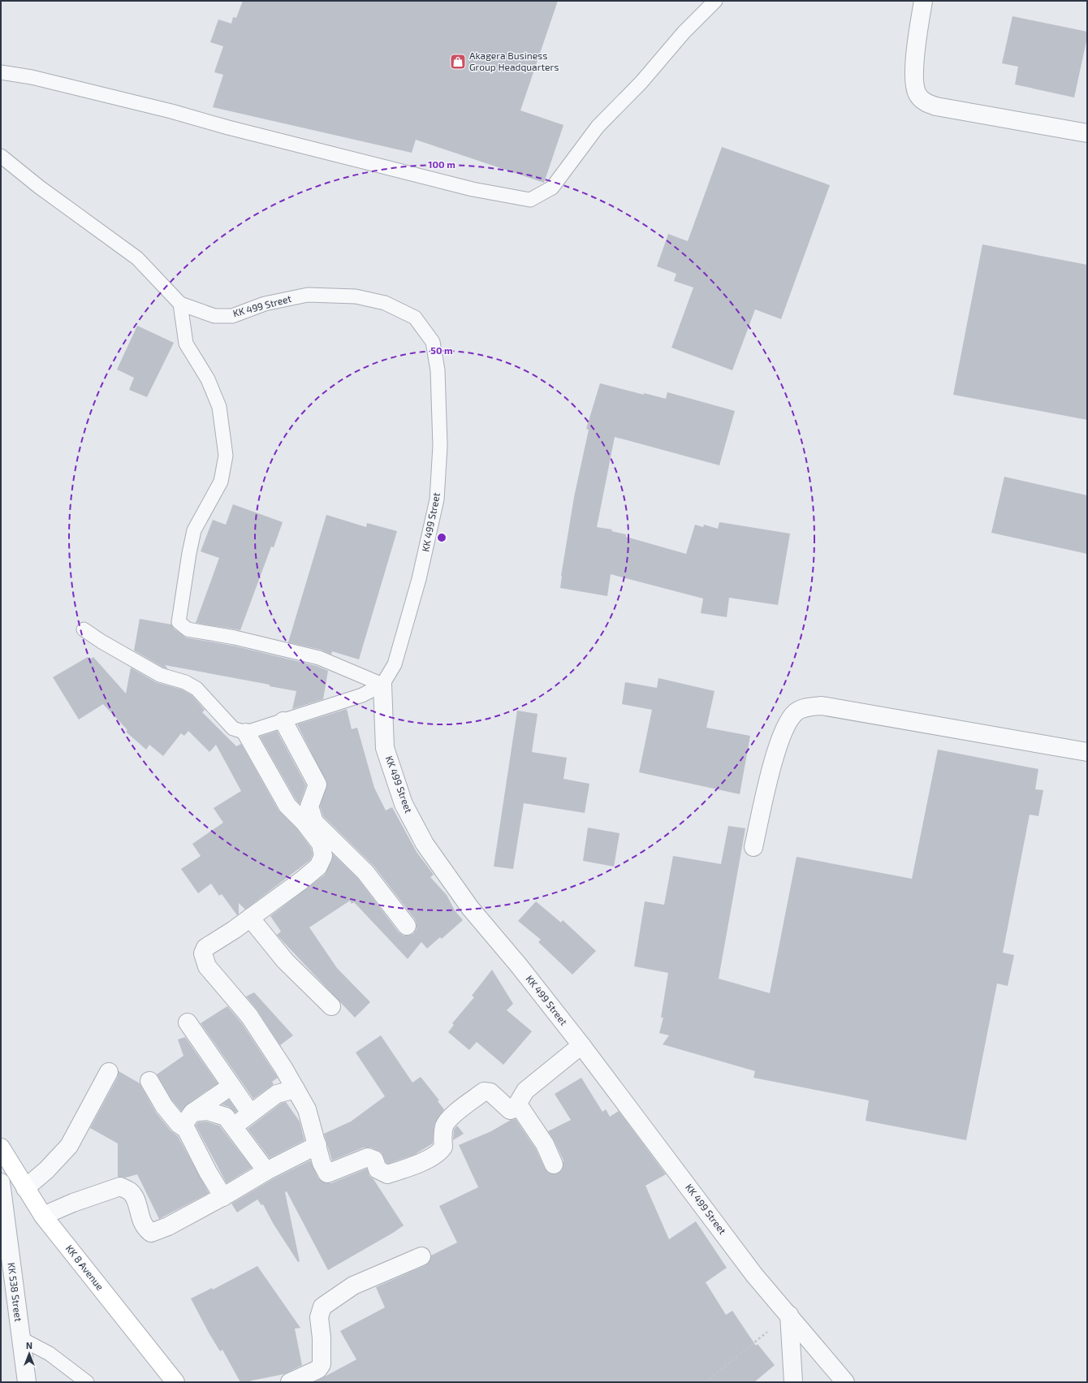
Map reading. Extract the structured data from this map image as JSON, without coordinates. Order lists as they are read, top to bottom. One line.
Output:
{"streets":{"main road":["KK 8 Avenue"],"street":["KK 499 Street","KK 538 Street"]},"places":{"shop":["Akagera Business Group Headquarters"]},"north":"top","rings":["100 m","50 m"]}
